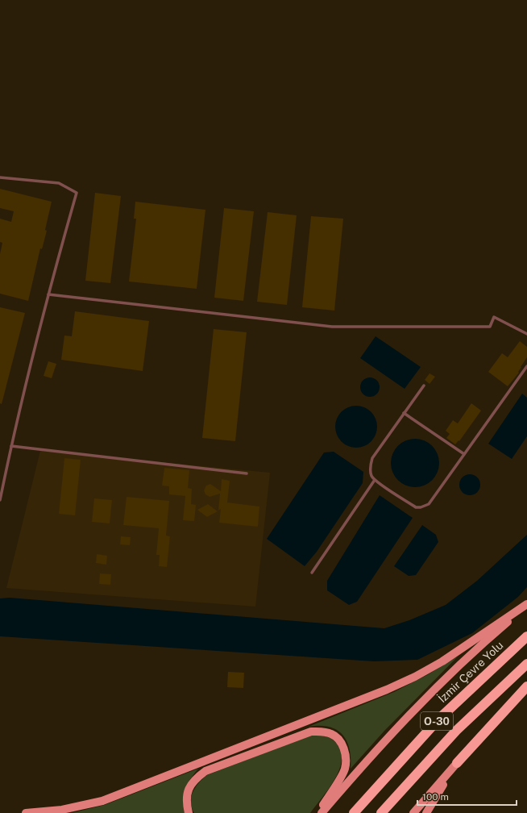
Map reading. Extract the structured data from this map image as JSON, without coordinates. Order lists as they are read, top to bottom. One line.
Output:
{"streets":{"highway":["İzmir Çevre Yolu","O-30"]},"scale_bar":"100 m"}
